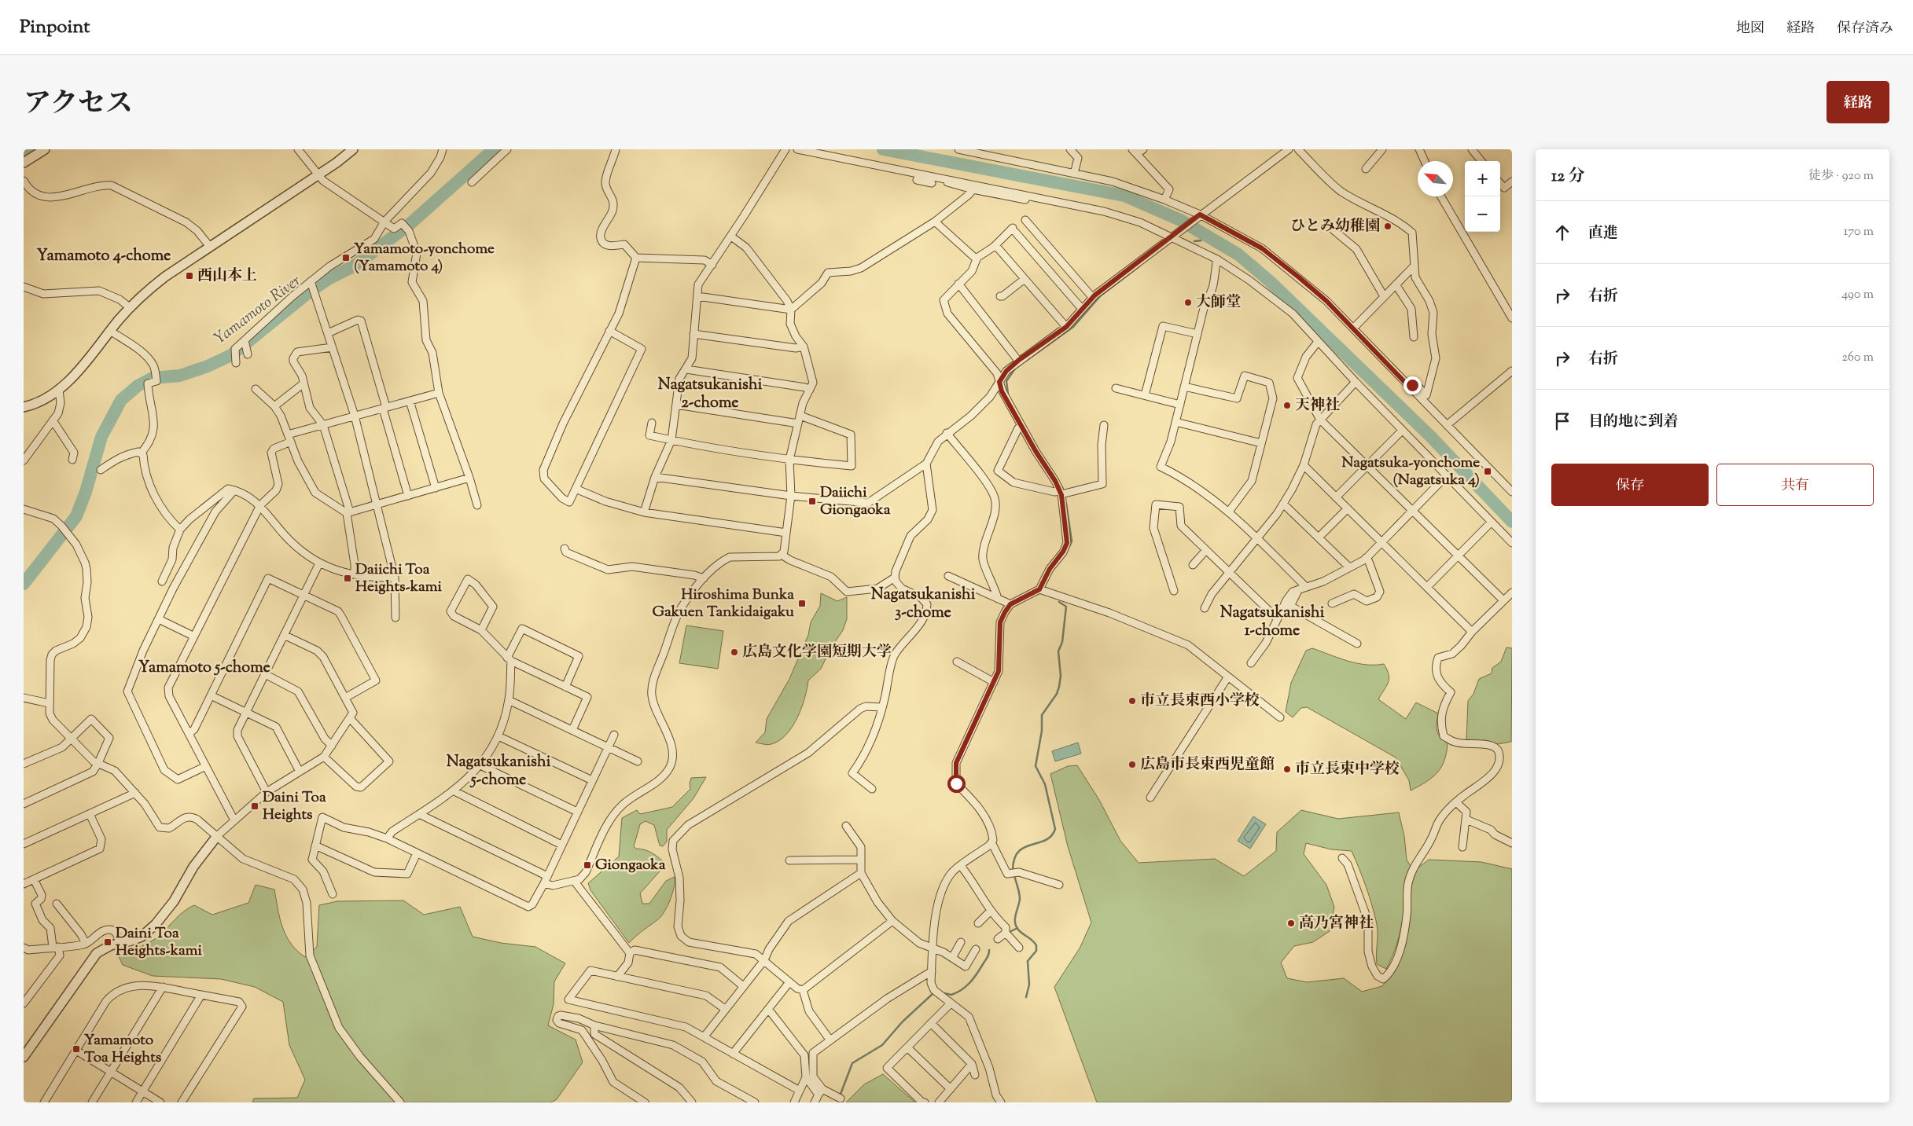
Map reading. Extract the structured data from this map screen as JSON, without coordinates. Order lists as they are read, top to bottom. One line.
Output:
{"districts":["Yamamoto 4-chome","Nagatsukanishi 2-chome","Nagatsukanishi 3-chome","Nagatsukanishi 1-chome","Yamamoto 5-chome","Nagatsukanishi 5-chome"],"water":["Yamamoto River"],"places":{"other":["ひとみ幼稚園","大師堂","天神社","広島文化学園短期大学","市立長束西小学校","広島市長束西児童館","市立長束中学校","高乃宮神社"],"transit":["Yamamoto-yonchome (Yamamoto 4)","西山本上","Nagatsuka-yonchome (Nagatsuka 4)","Daiichi Giongaoka","Daiichi Toa Heights-kami","Hiroshima Bunka Gakuen Tankidaigaku","Daini Toa Heights","Giongaoka","Daini Toa Heights-kami","Yamamoto Toa Heights"]},"north":"top left","page":{"header":"Pinpoint","nav":["地図","経路","保存済み"],"title":"アクセス","buttons":["経路",["保存","共有"]],"heading":["12 分","徒歩 · 920 m"],"map_buttons":["+","−"],"list":[["直進","170 m"],["右折","490 m"],["右折","260 m"],"目的地に到着"]}}
